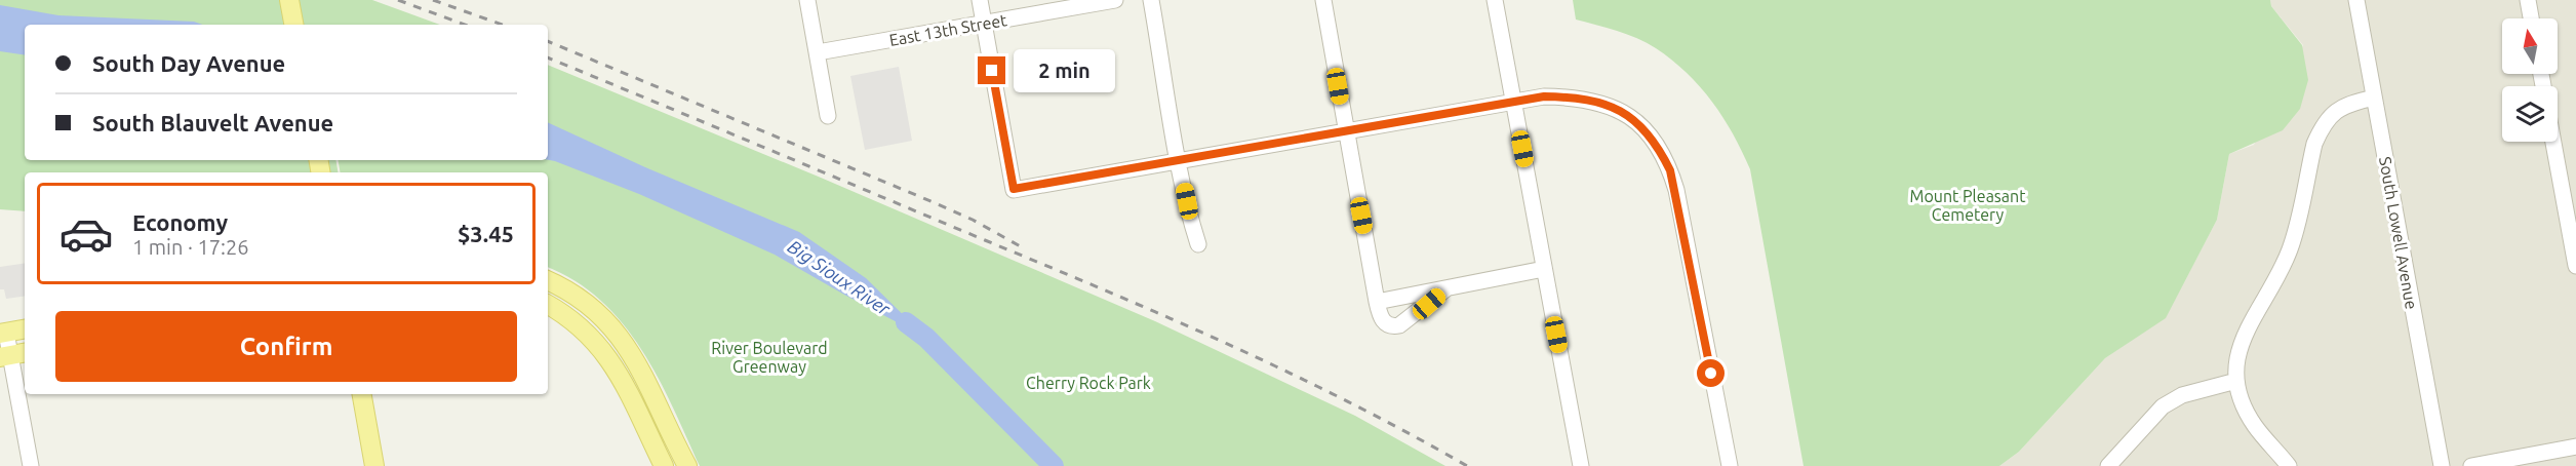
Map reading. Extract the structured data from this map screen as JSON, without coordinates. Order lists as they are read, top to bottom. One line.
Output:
{"streets":{"street":["East 13th Street","South Lowell Avenue"]},"water":["Big Sioux River"],"parks":["Mount Pleasant Cemetery","River Boulevard Greenway","Cherry Rock Park"],"north":"top","page":{"banner":["South Day Avenue","South Blauvelt Avenue"],"bubble":"2 min","list":[{"name":"Economy","note":"1 min · 17:26","value":"$3.45"}],"buttons":"Confirm"}}
